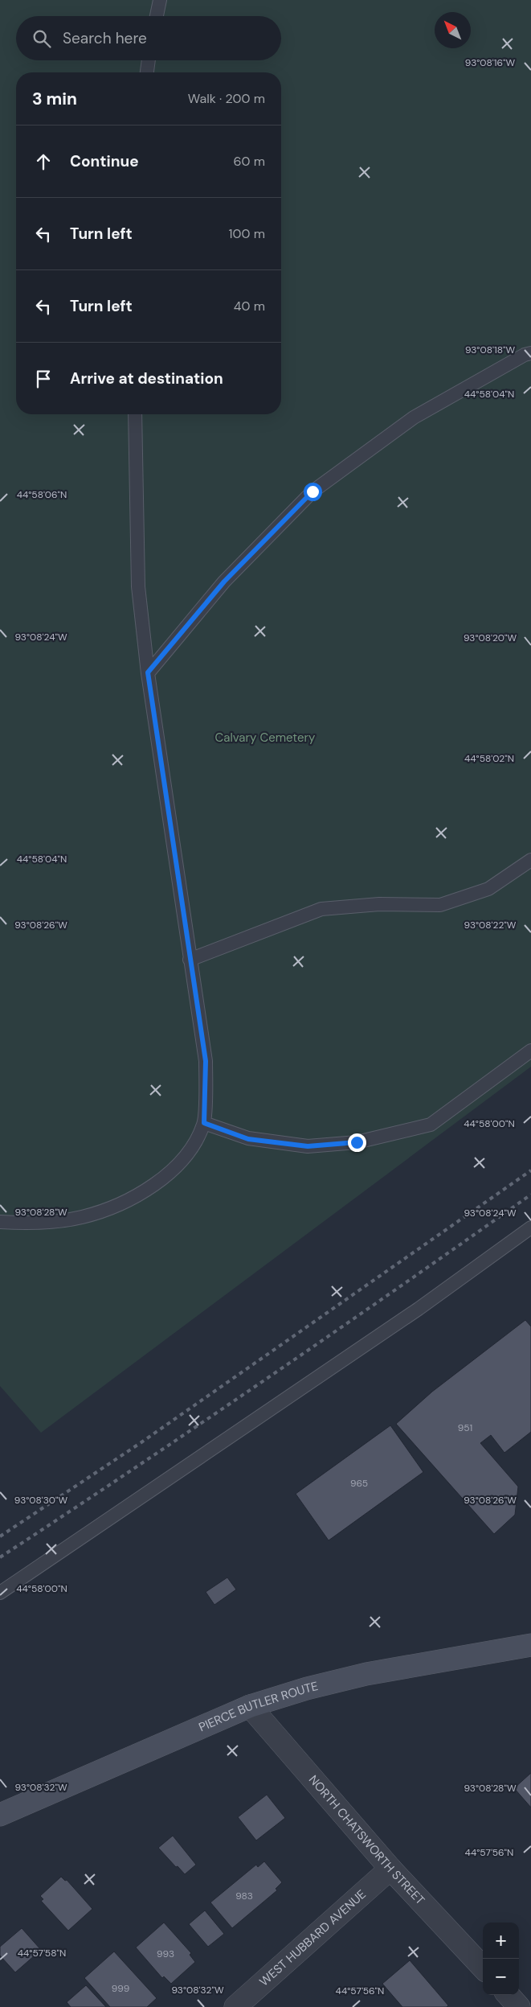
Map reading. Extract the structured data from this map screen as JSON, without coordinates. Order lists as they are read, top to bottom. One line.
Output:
{"streets":{"main road":["PIERCE BUTLER ROUTE"],"street":["NORTH CHATSWORTH STREET","WEST HUBBARD AVENUE"]},"crossings":[["PIERCE BUTLER ROUTE","NORTH CHATSWORTH STREET"],["NORTH CHATSWORTH STREET","WEST HUBBARD AVENUE"]],"parks":["Calvary Cemetery"],"house_numbers":["951","965","983","993","999"],"north":"top left","page":{"search":"Search here","heading":["3 min","Walk · 200 m"],"list":[["Continue","60 m"],["Turn left","100 m"],["Turn left","40 m"],"Arrive at destination"],"map_buttons":["+","−"]},"coordinates":["93°08'16\"W","93°08'18\"W","44°58'04\"N","44°58'06\"N","93°08'24\"W","93°08'20\"W","44°58'02\"N","93°08'26\"W","93°08'22\"W","44°58'00\"N","93°08'28\"W","93°08'30\"W","93°08'32\"W","44°57'56\"N","44°57'58\"N"]}
